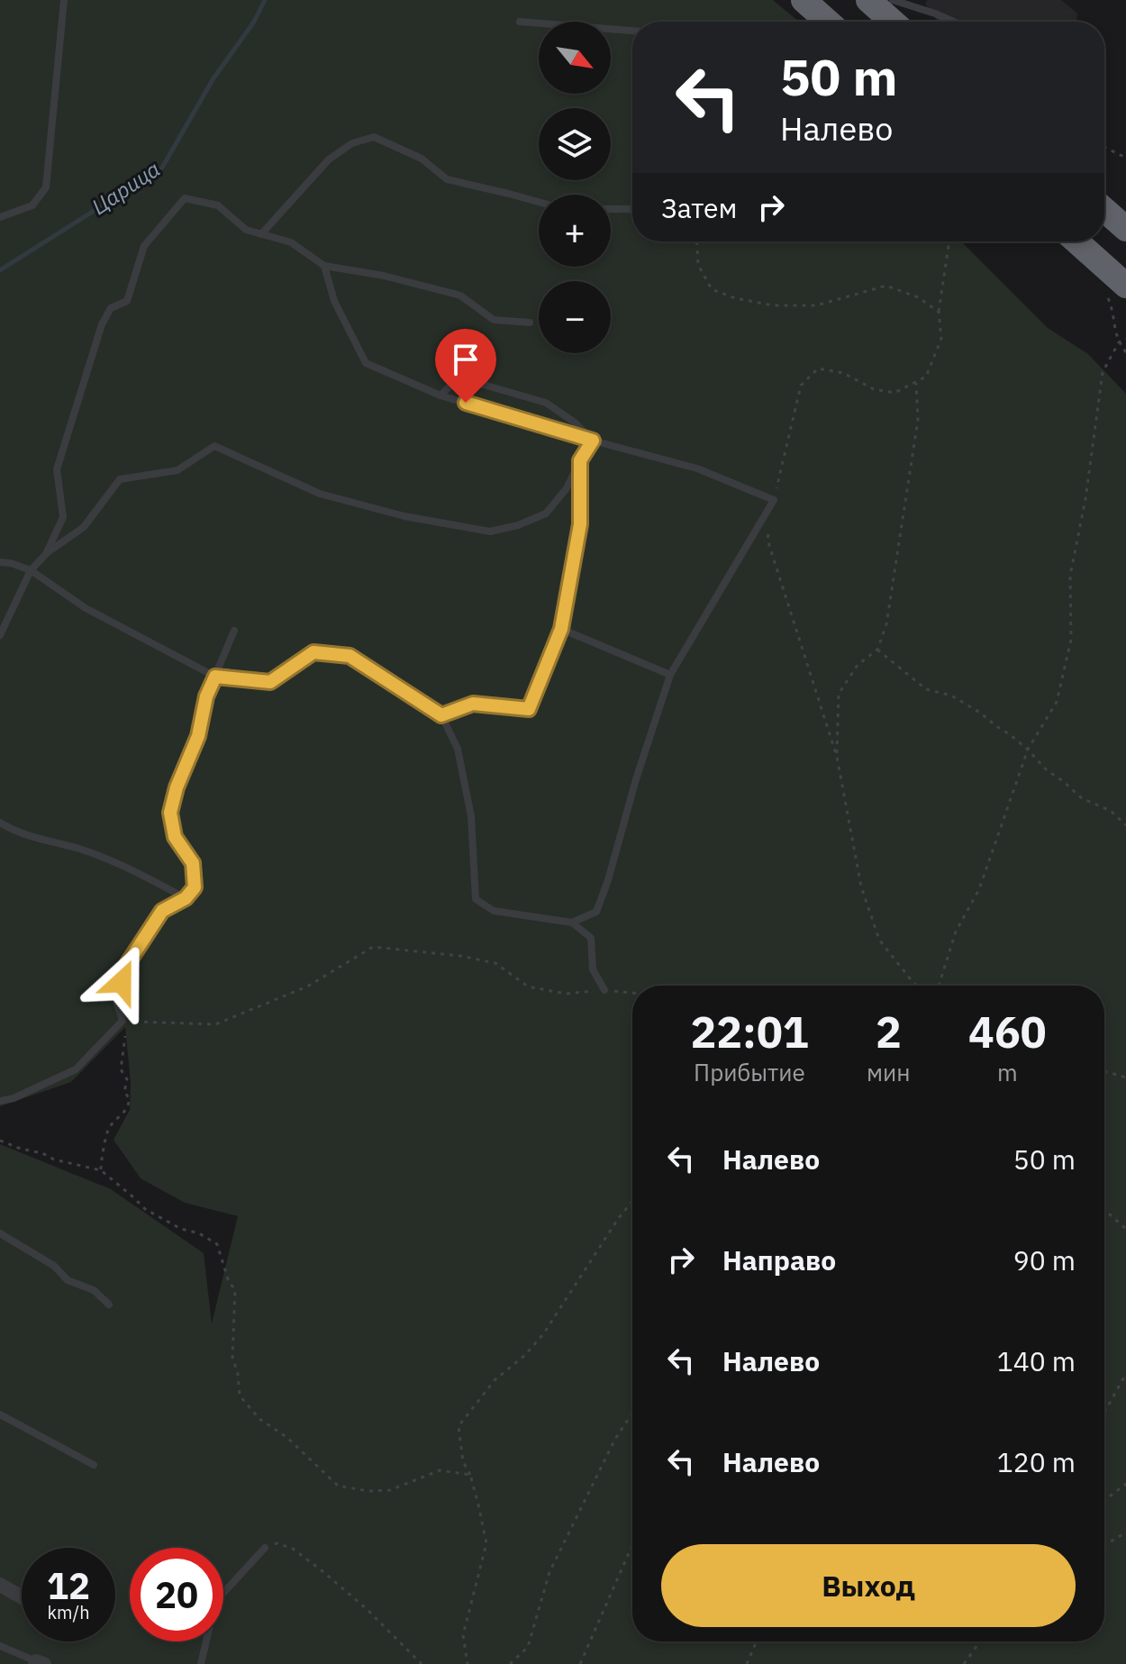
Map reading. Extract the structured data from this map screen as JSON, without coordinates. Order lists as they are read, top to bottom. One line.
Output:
{"water":["Царица"],"north":"bottom right","page":{"map_buttons":["+","−"],"turn":["50 m","Налево"],"then":"Затем","eta":["22:01","Прибытие","2","мин","460","m"],"list":[{"name":"Налево","value":"50 m"},{"name":"Направо","value":"90 m"},{"name":"Налево","value":"140 m"},{"name":"Налево","value":"120 m"}],"buttons":"Выход","speed":"12 km/h","limit":"20"}}
